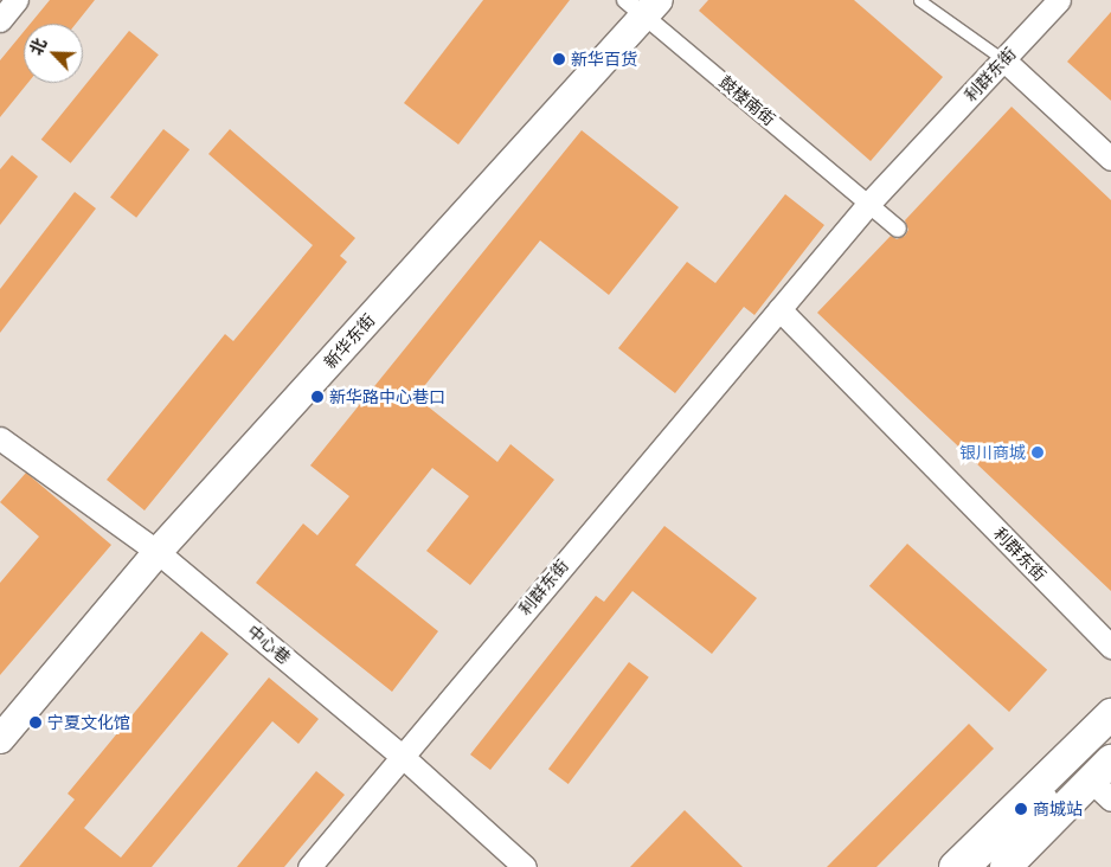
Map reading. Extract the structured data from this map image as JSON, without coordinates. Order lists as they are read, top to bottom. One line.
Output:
{"streets":{"street":["利群东街","鼓楼南街","新华东街","中心巷"]},"crossings":[["利群东街","鼓楼南街"],["利群东街","中心巷"],["鼓楼南街","新华东街"],["新华东街","中心巷"]],"places":["新华百货","新华路中心巷口","银川商城","宁夏文化馆","商城站"],"north":"top left"}
